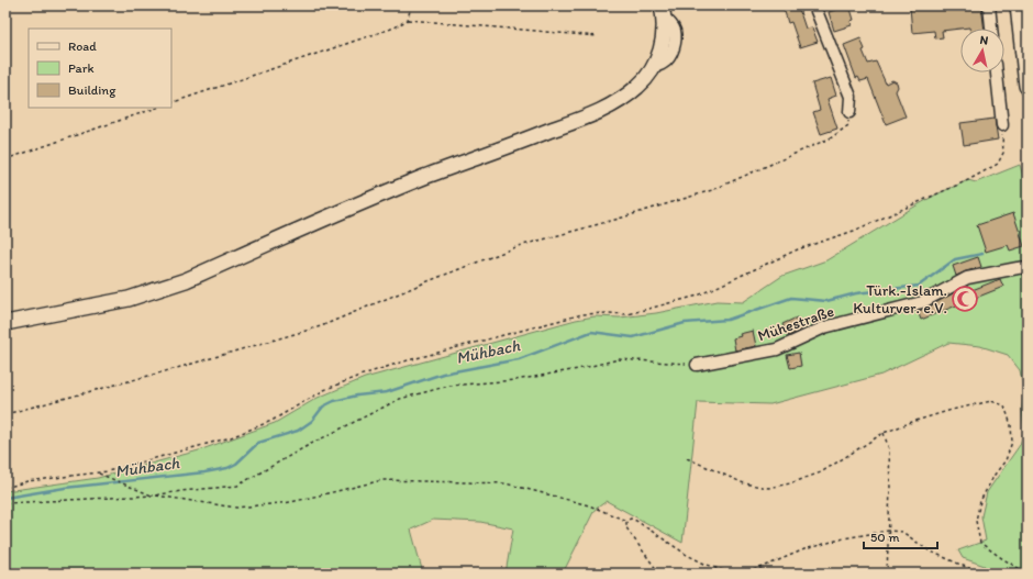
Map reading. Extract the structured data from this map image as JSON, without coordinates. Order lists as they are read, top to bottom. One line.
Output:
{"streets":{"street":["Mühestraße"]},"water":["Mühbach"],"places":{"mosque":["Türk.-Islam. Kulturver. e.V."]},"legend":["Road","Park","Building"],"scale_bar":"50 m","north":"top"}
